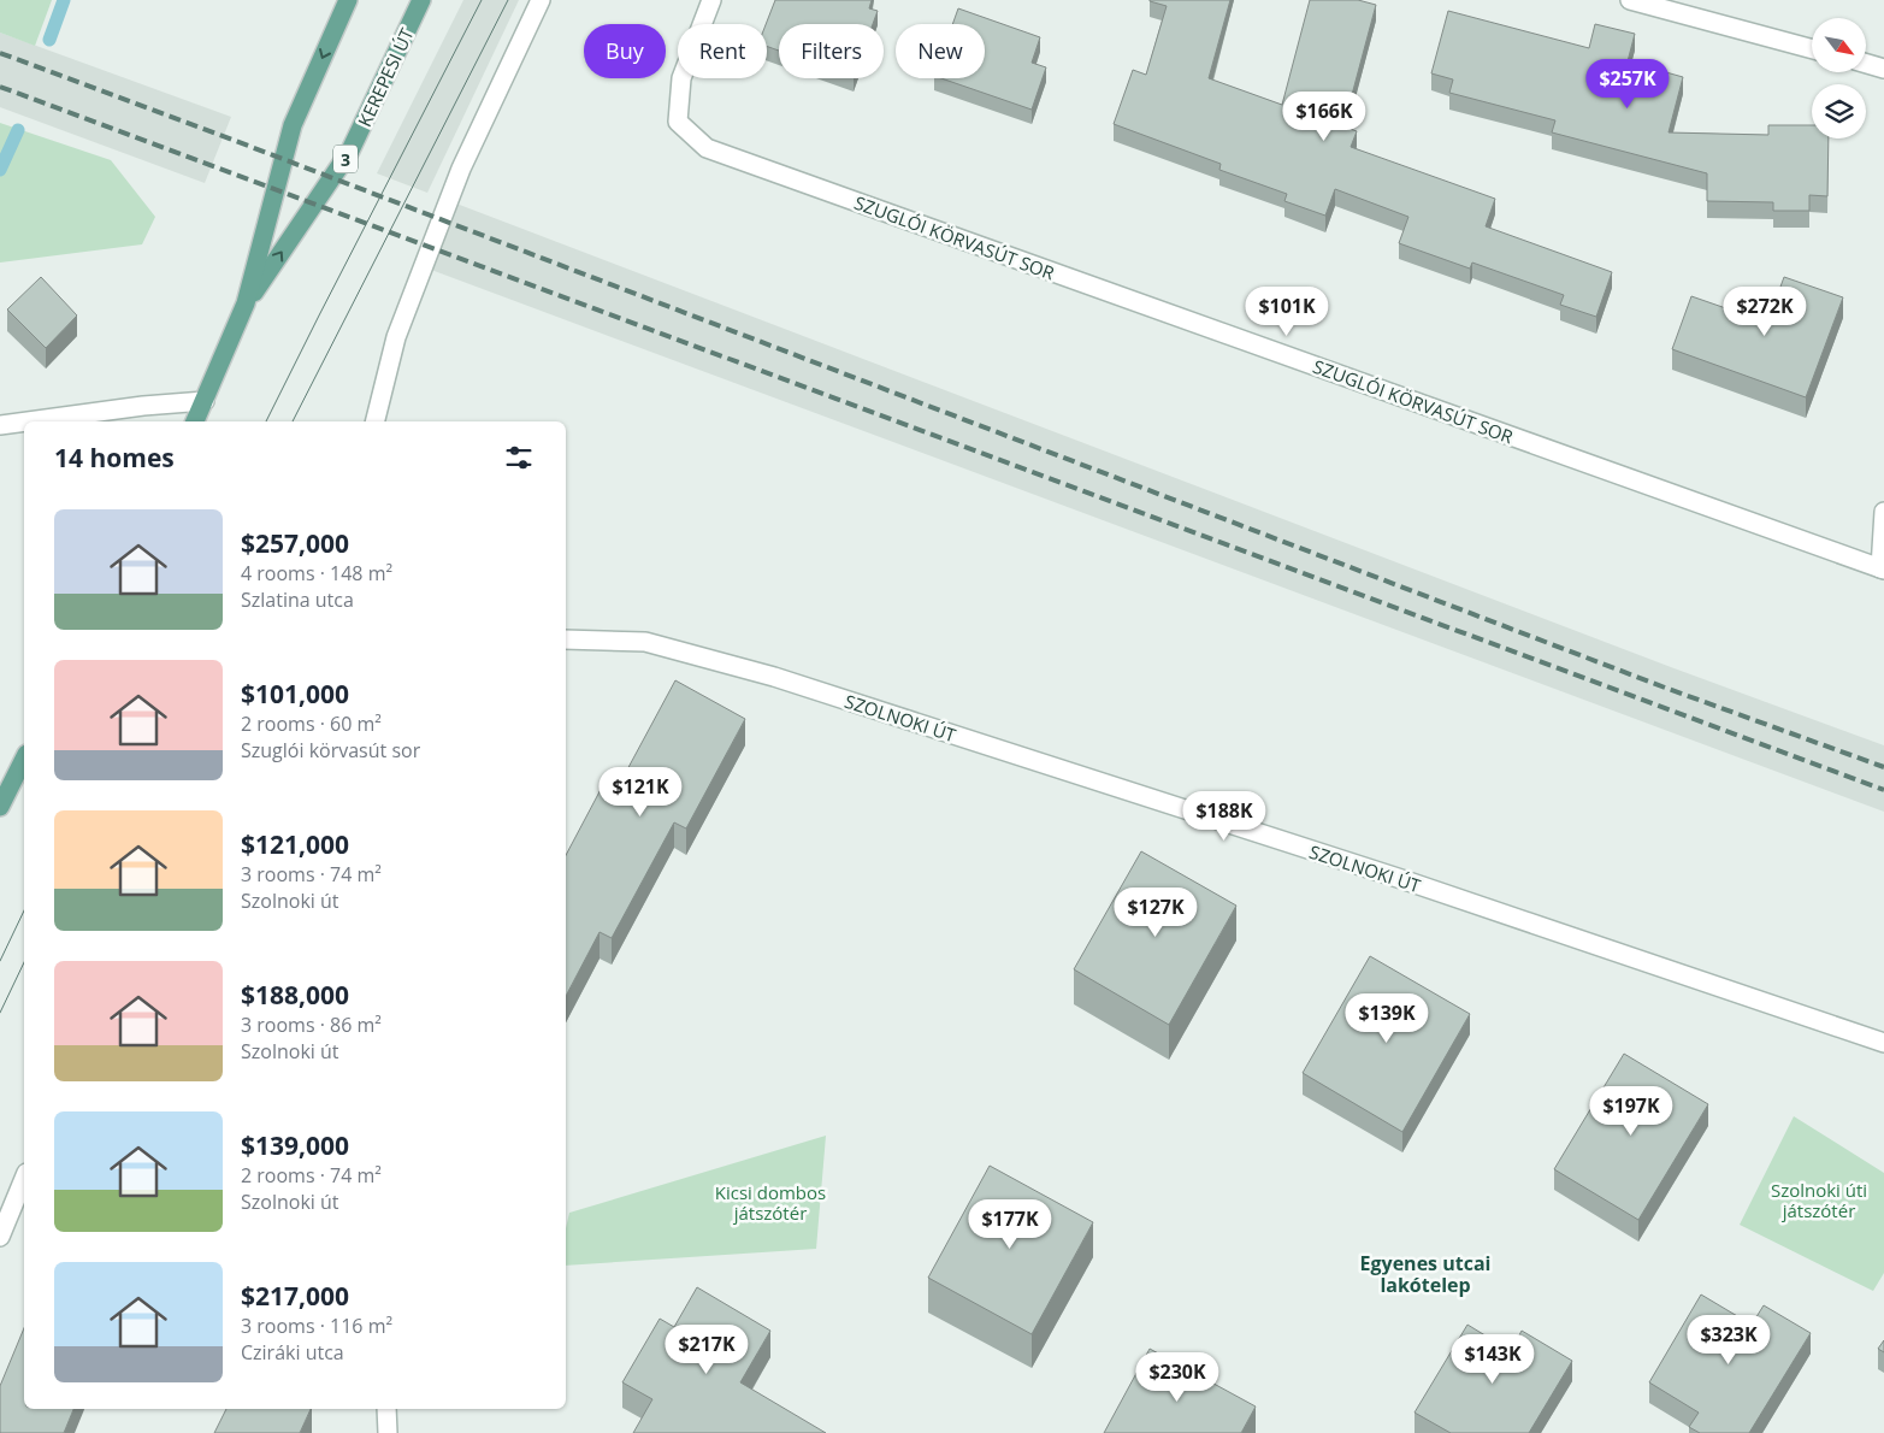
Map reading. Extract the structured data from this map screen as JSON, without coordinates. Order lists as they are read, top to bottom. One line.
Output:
{"streets":{"main road":["KEREPESI ÚT","3"],"street":["SZUGLÓI KÖRVASÚT SOR","SZOLNOKI ÚT"]},"districts":["Egyenes utcai lakótelep"],"parks":["Szolnoki úti játszótér","Kicsi dombos játszótér"],"north":"bottom right","page":{"chip":["Buy","Rent","Filters","New"],"price":["$257K","$166K","$101K","$272K","$121K","$188K","$127K","$139K","$197K","$177K","$323K","$217K","$143K","$230K"],"heading":"14 homes","list":[{"name":"$257,000","note":"4 rooms · 148 m² · Szlatina utca"},{"name":"$101,000","note":"2 rooms · 60 m² · Szuglói körvasút sor"},{"name":"$121,000","note":"3 rooms · 74 m² · Szolnoki út"},{"name":"$188,000","note":"3 rooms · 86 m² · Szolnoki út"},{"name":"$139,000","note":"2 rooms · 74 m² · Szolnoki út"},{"name":"$217,000","note":"3 rooms · 116 m² · Cziráki utca"}]}}
